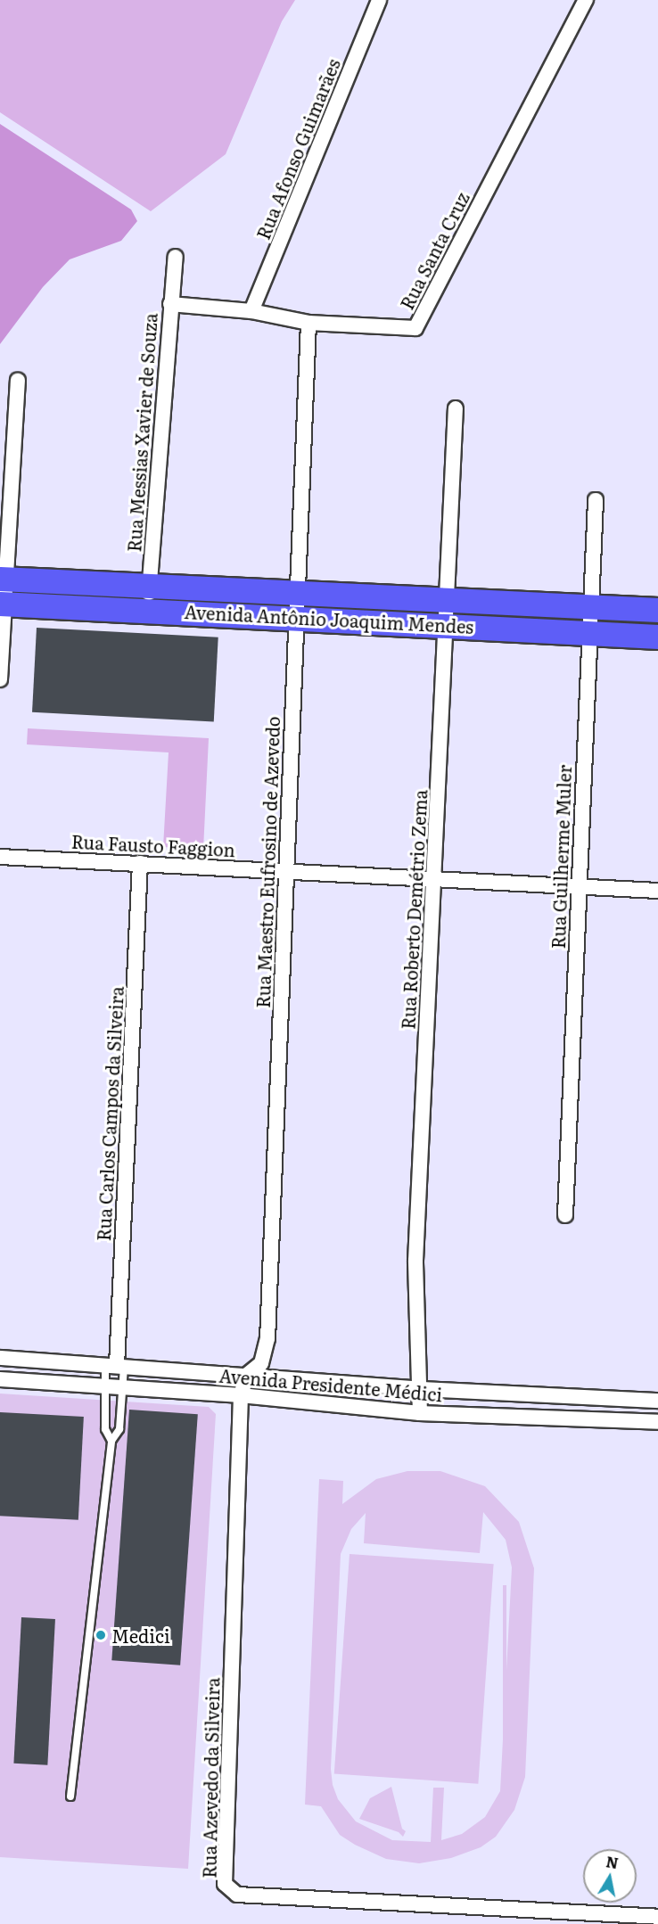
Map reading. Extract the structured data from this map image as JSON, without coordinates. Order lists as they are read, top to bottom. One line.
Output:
{"streets":{"main road":["Avenida Antônio Joaquim Mendes"],"street":["Rua Afonso Guimarães","Rua Santa Cruz","Rua Messias Xavier de Souza","Rua Fausto Faggion","Rua Guilherme Muler","Rua Maestro Eufrosino de Azevedo","Rua Roberto Demétrio Zema","Rua Carlos Campos da Silveira","Avenida Presidente Médici","Rua Azevedo da Silveira"]},"crossings":[["Rua Afonso Guimarães","Rua Santa Cruz"],["Rua Santa Cruz","Rua Messias Xavier de Souza"],["Rua Santa Cruz","Rua Maestro Eufrosino de Azevedo"],["Rua Messias Xavier de Souza","Avenida Antônio Joaquim Mendes"],["Avenida Antônio Joaquim Mendes","Rua Guilherme Muler"],["Avenida Antônio Joaquim Mendes","Rua Maestro Eufrosino de Azevedo"],["Avenida Antônio Joaquim Mendes","Rua Roberto Demétrio Zema"],["Rua Fausto Faggion","Rua Guilherme Muler"],["Rua Fausto Faggion","Rua Maestro Eufrosino de Azevedo"],["Rua Fausto Faggion","Rua Roberto Demétrio Zema"],["Rua Fausto Faggion","Rua Carlos Campos da Silveira"],["Rua Maestro Eufrosino de Azevedo","Avenida Presidente Médici"],["Rua Maestro Eufrosino de Azevedo","Rua Azevedo da Silveira"],["Rua Roberto Demétrio Zema","Avenida Presidente Médici"],["Rua Carlos Campos da Silveira","Avenida Presidente Médici"],["Avenida Presidente Médici","Rua Azevedo da Silveira"]],"places":["Medici"],"north":"top"}
